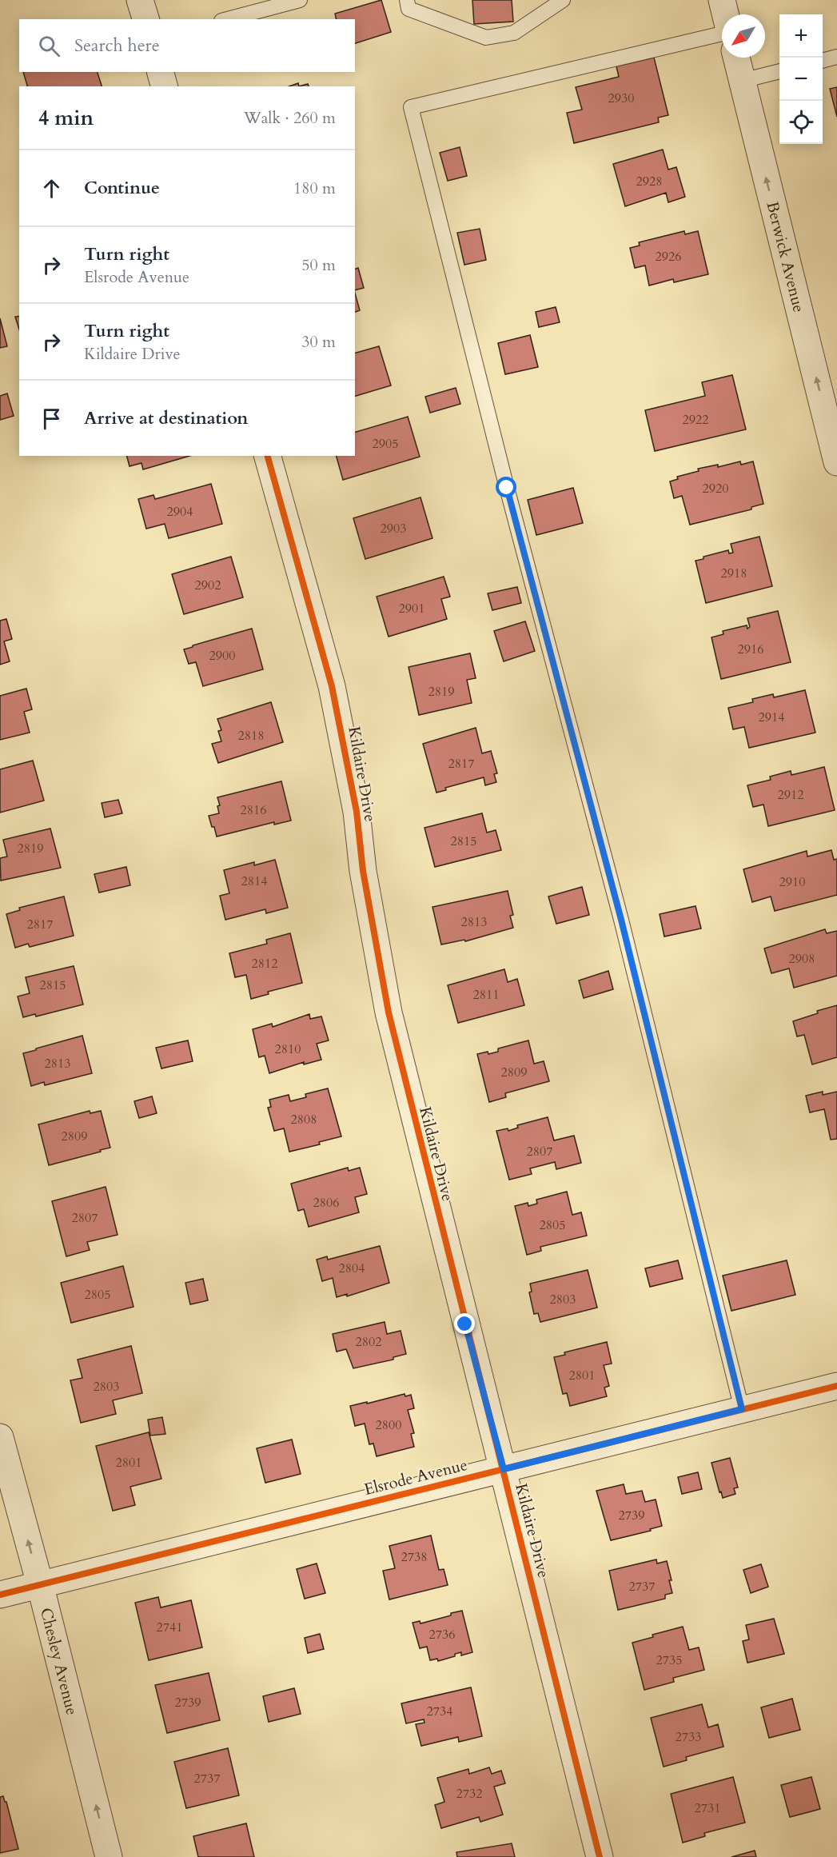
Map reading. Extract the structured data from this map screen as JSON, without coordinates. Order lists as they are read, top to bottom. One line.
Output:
{"streets":{"street":["Berwick Avenue","Kildaire Drive","Elsrode Avenue","Chesley Avenue"]},"crossings":[["Kildaire Drive","Elsrode Avenue"],["Elsrode Avenue","Chesley Avenue"]],"one_way":["Berwick Avenue","Chesley Avenue"],"house_numbers":["2930","2928","2926","2922","2905","2920","2904","2903","2918","2902","2901","2916","2900","2819","2914","2818","2817","2912","2816","2815","2819","2814","2910","2813","2817","2908","2812","2815","2811","2810","2813","2809","2808","2809","2807","2806","2807","2805","2804","2805","2803","2802","2801","2803","2800","2801","2739","2738","2737","2741","2736","2735","2739","2734","2733","2737","2732","2731"],"north":"bottom left","page":{"map_buttons":["+","−"],"search":"Search here","heading":["4 min","Walk · 260 m"],"list":[["Continue","180 m"],["Turn right","Elsrode Avenue","50 m"],["Turn right","Kildaire Drive","30 m"],"Arrive at destination"]}}
